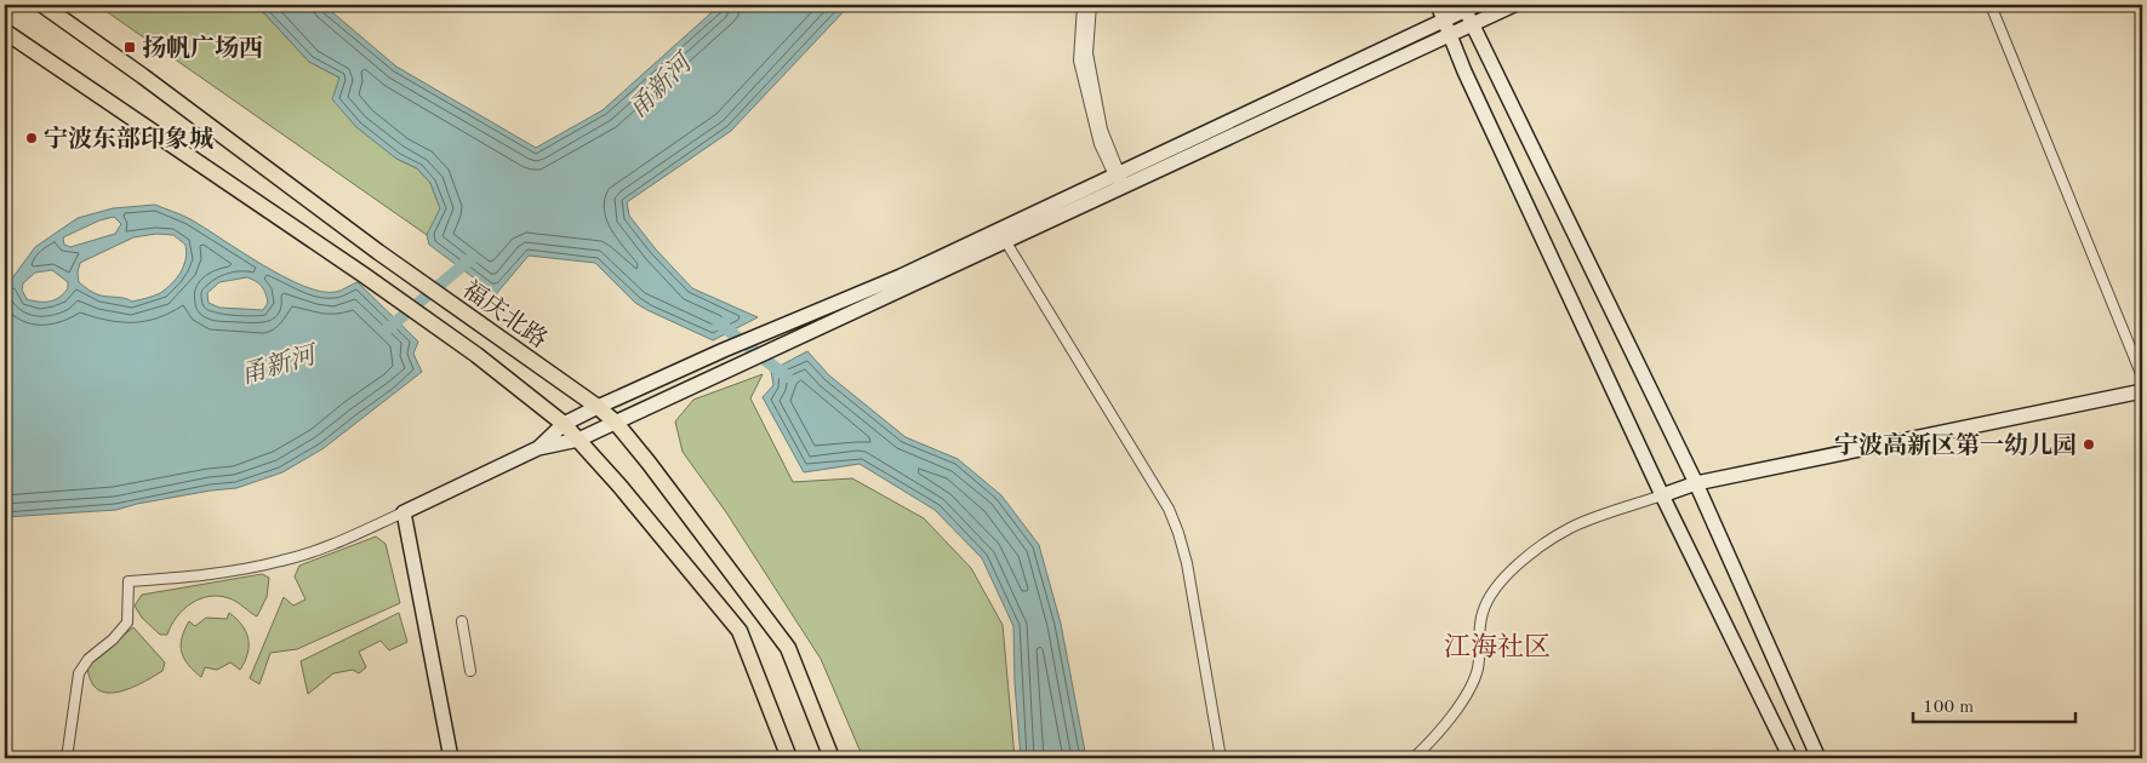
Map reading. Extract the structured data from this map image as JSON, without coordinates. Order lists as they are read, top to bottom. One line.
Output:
{"streets":{"main road":["福庆北路"]},"districts":["江海社区"],"water":["甬新河"],"places":{"transit":["扬帆广场西"],"other":["宁波东部印象城","宁波高新区第一幼儿园"]},"scale_bar":"100 m"}
